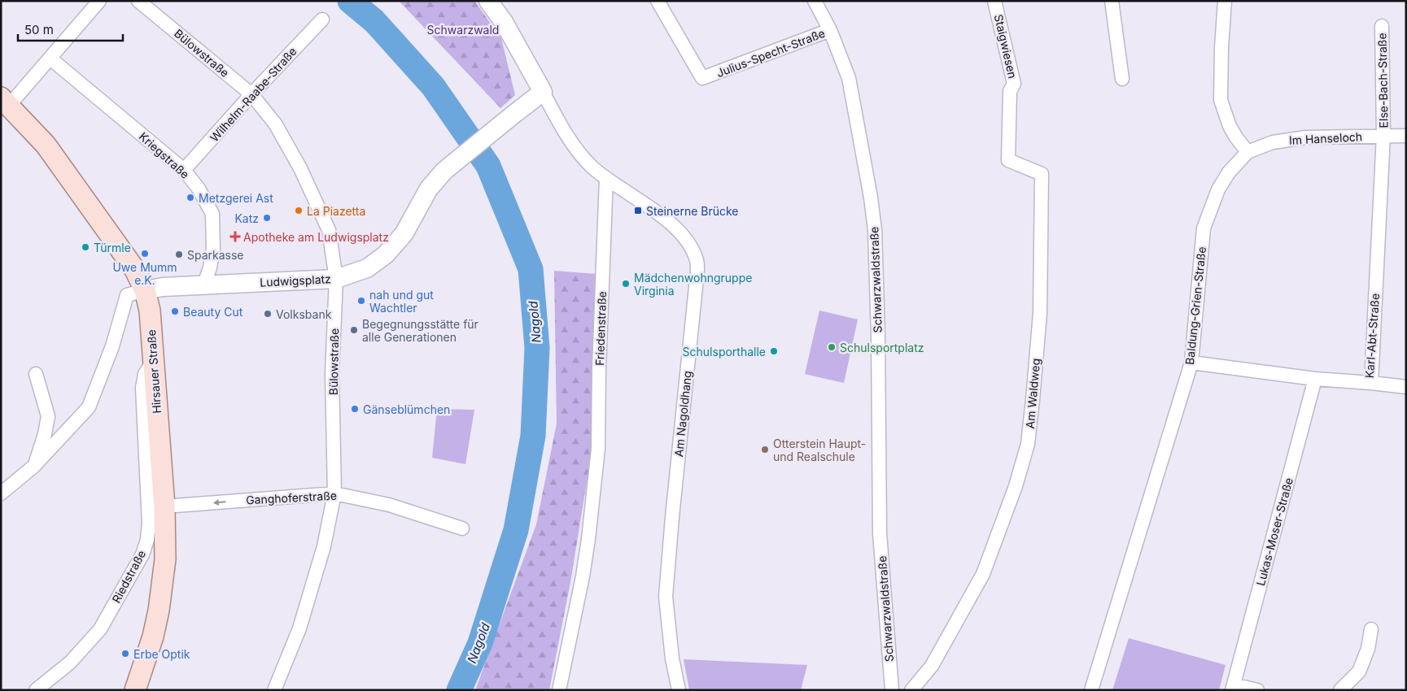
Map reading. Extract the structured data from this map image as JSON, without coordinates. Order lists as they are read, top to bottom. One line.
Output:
{"streets":{"main road":["Hirsauer Straße"],"street":["Staigwiesen","Bülowstraße","Julius-Specht-Straße","Else-Bach-Straße","Wilhelm-Raabe-Straße","Im Hanseloch","Kriegstraße","Schwarzwaldstraße","Ludwigsplatz","Baldung-Grien-Straße","Friedenstraße","Karl-Abt-Straße","Am Waldweg","Am Nagoldhang","Ganghoferstraße","Lukas-Moser-Straße","Riedstraße"]},"crossings":[["Staigwiesen","Am Waldweg"],["Bülowstraße","Wilhelm-Raabe-Straße"],["Bülowstraße","Ludwigsplatz"],["Bülowstraße","Ganghoferstraße"],["Julius-Specht-Straße","Schwarzwaldstraße"],["Else-Bach-Straße","Im Hanseloch"],["Else-Bach-Straße","Karl-Abt-Straße"],["Wilhelm-Raabe-Straße","Kriegstraße"],["Im Hanseloch","Baldung-Grien-Straße"],["Im Hanseloch","Karl-Abt-Straße"],["Kriegstraße","Ludwigsplatz"],["Ludwigsplatz","Hirsauer Straße"],["Baldung-Grien-Straße","Karl-Abt-Straße"],["Friedenstraße","Am Nagoldhang"],["Karl-Abt-Straße","Lukas-Moser-Straße"],["Hirsauer Straße","Ganghoferstraße"],["Hirsauer Straße","Riedstraße"]],"one_way":["Ganghoferstraße"],"water":["Nagold"],"parks":["Schwarzwald"],"places":{"other":["Metzgerei Ast","La Piazetta","Katz","Türmle","Uwe Mumm e.K.","Sparkasse","Mädchenwohngruppe Virginia","nah und gut Wachtler","Beauty Cut","Volksbank","Begegnungsstätte für alle Generationen","Schulsportplatz","Schulsporthalle","Gänseblümchen","Otterstein Haupt- und Realschule","Erbe Optik"],"transit":["Steinerne Brücke"],"health":["Apotheke am Ludwigsplatz"]},"scale_bar":"50 m"}
